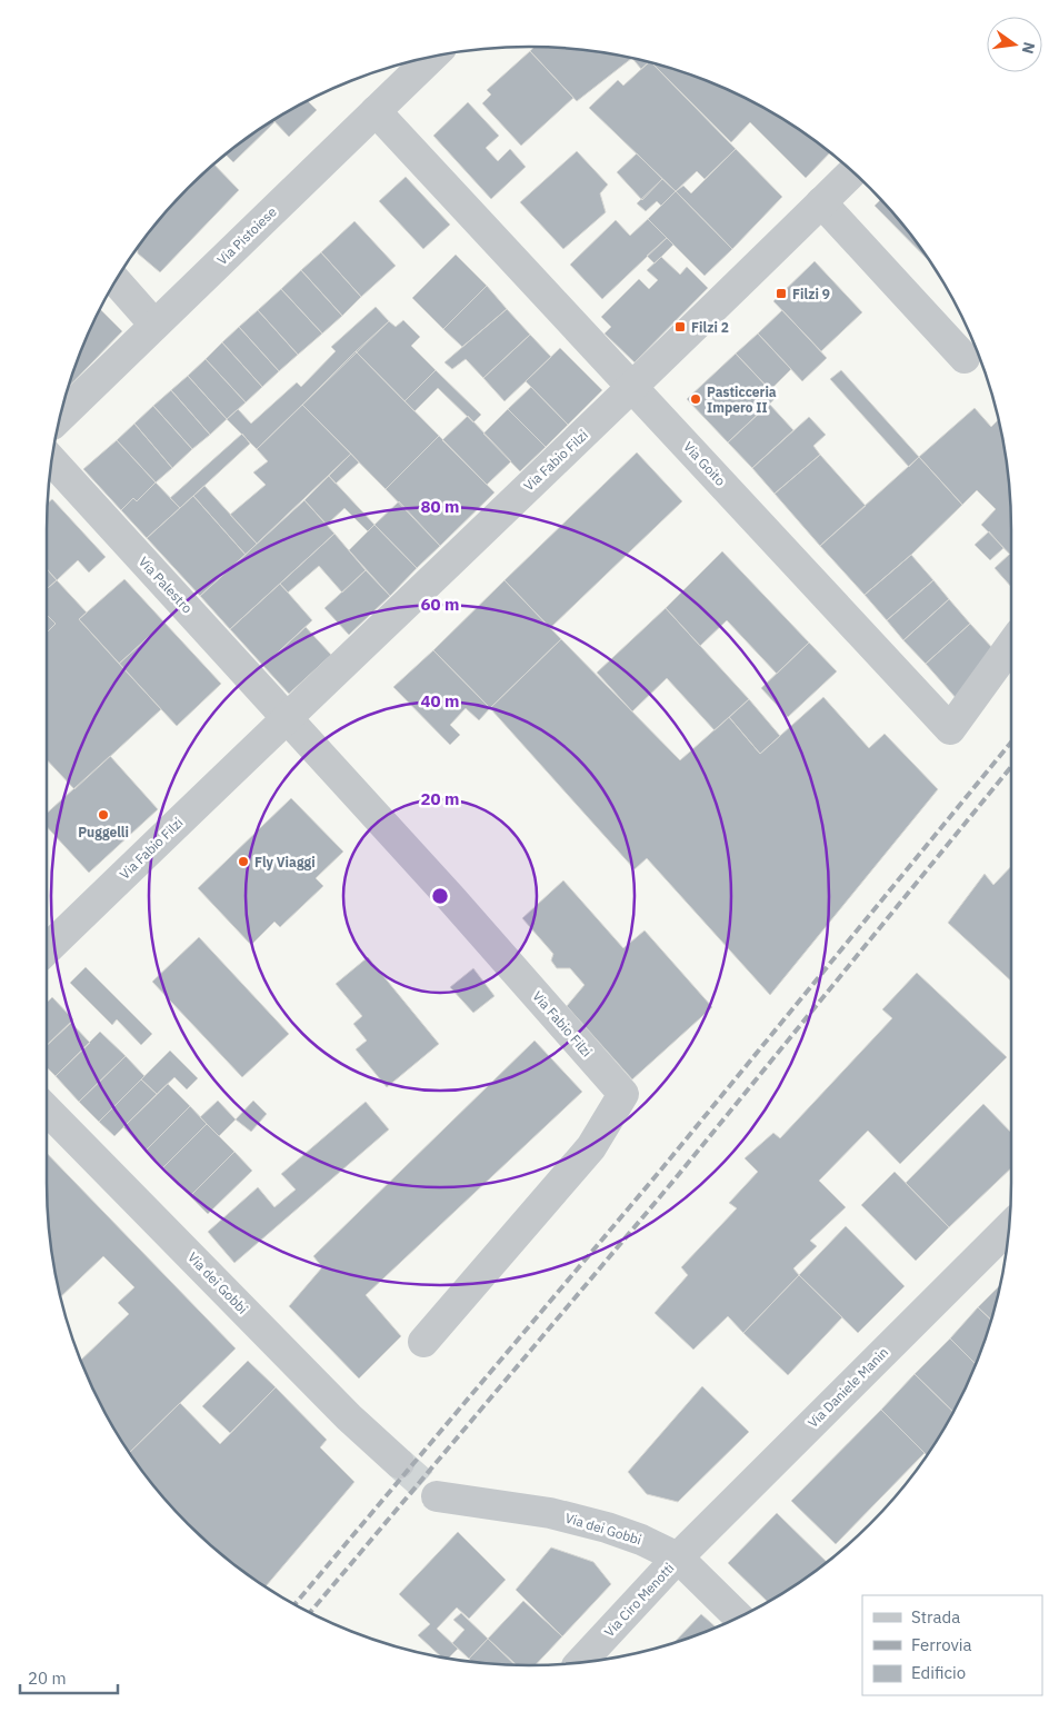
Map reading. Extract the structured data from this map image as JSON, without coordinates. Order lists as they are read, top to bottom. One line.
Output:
{"streets":{"street":["Via Pistoiese","Via Fabio Filzi","Via Goito","Via Palestro","Via dei Gobbi","Via Daniele Manin","Via Ciro Menotti"]},"crossings":[["Via Pistoiese","Via Goito"],["Via Fabio Filzi","Via Goito"],["Via Fabio Filzi","Via Palestro"],["Via dei Gobbi","Via Daniele Manin"],["Via dei Gobbi","Via Ciro Menotti"],["Via Daniele Manin","Via Ciro Menotti"]],"places":{"transit":["Filzi 9","Filzi 2"],"other":["Pasticceria Impero II","Puggelli","Fly Viaggi"]},"legend":["Strada","Ferrovia","Edificio"],"scale_bar":"20 m","north":"right","rings":["80 m","60 m","40 m","20 m"]}
